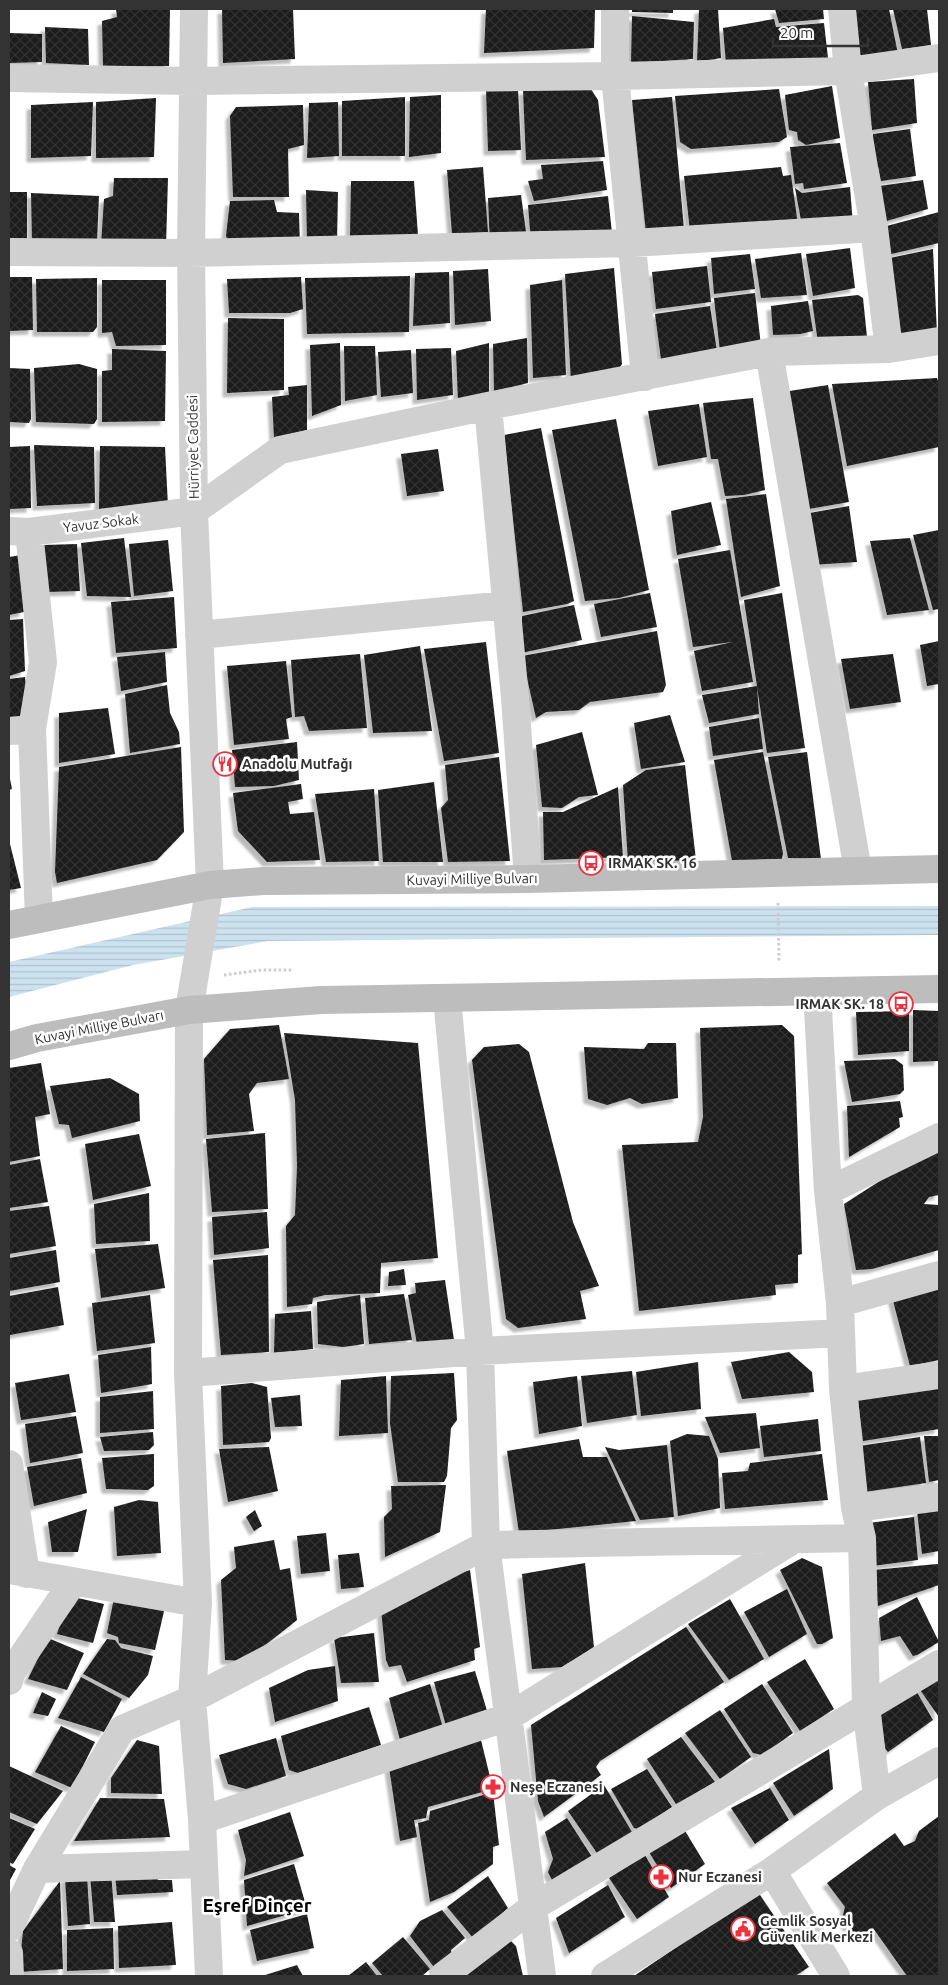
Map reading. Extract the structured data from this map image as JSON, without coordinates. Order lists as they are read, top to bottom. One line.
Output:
{"streets":{"main road":["Kuvayi Milliye Bulvarı"],"street":["Hürriyet Caddesi","Yavuz Sokak"]},"crossings":[["Hürriyet Caddesi","Yavuz Sokak"],["Hürriyet Caddesi","Kuvayi Milliye Bulvarı"]],"districts":["Eşref Dinçer"],"places":{"restaurant":["Anadolu Mutfağı"],"bus stop":["IRMAK SK. 16","IRMAK SK. 18"],"pharmacy":["Neşe Eczanesi","Nur Eczanesi"],"public building":["Gemlik Sosyal Güvenlik Merkezi"]},"scale_bar":"20 m"}
